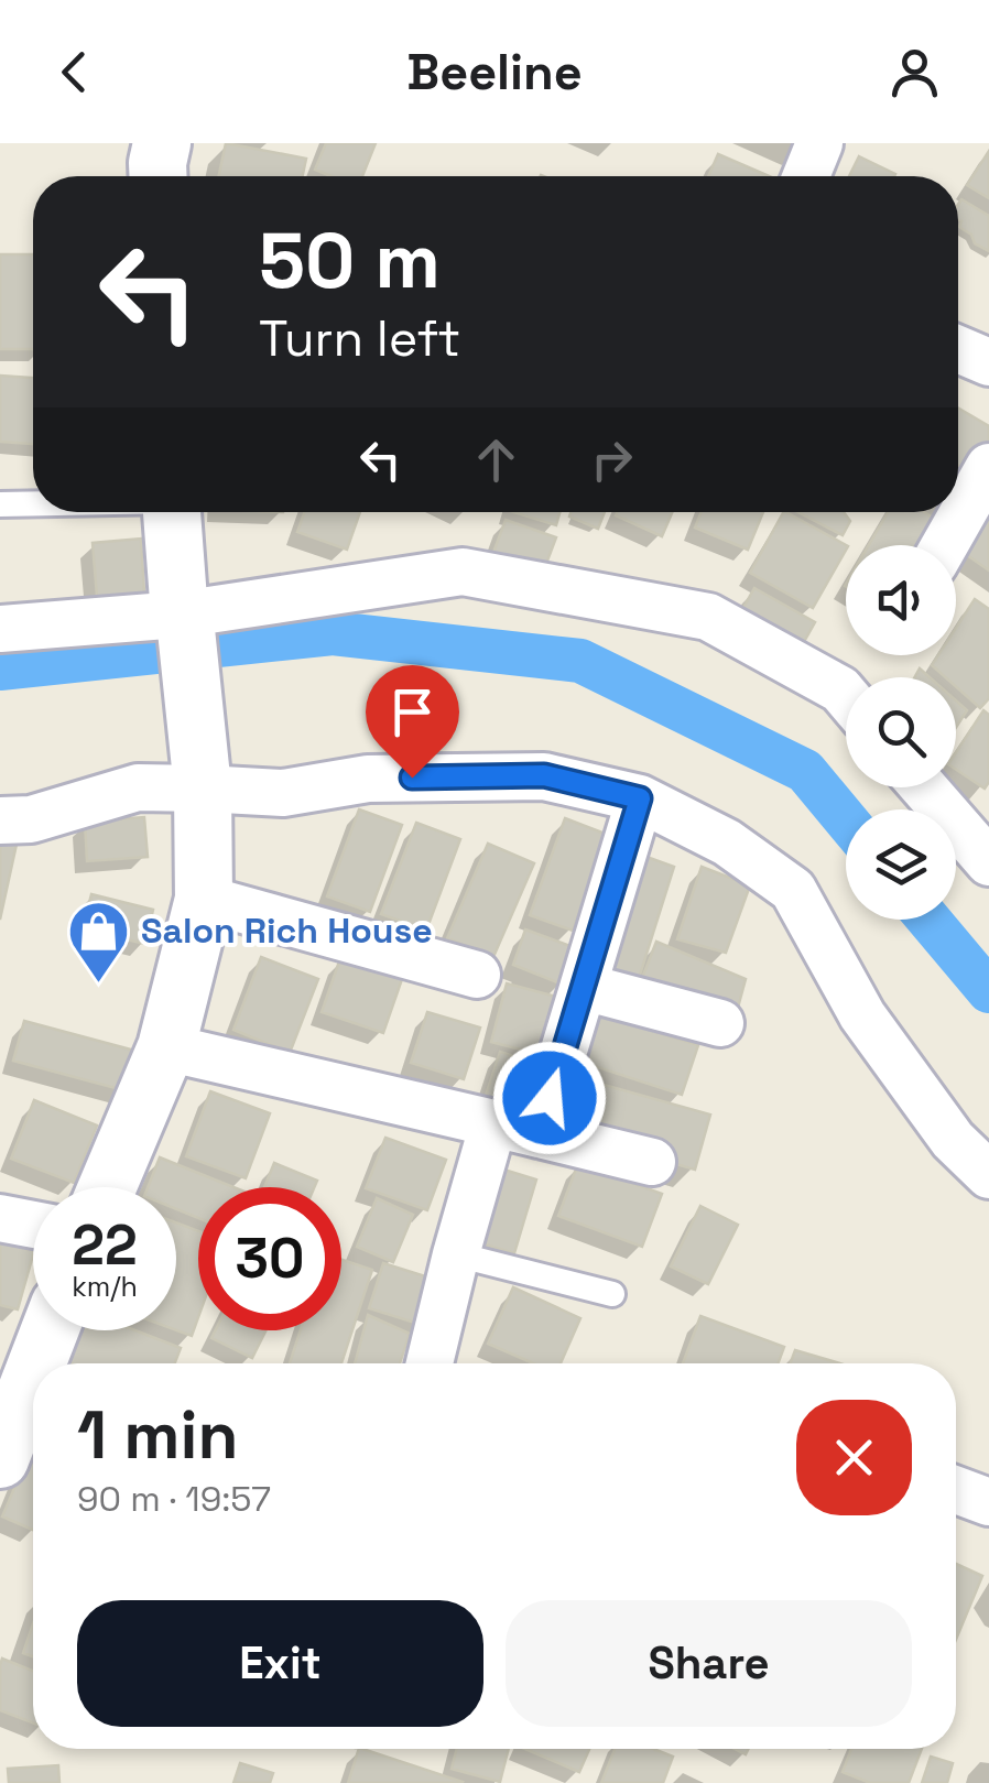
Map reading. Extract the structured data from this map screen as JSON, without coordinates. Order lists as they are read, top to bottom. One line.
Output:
{"places":{"shop":["Salon Rich House"]},"page":{"header":"Beeline","turn":["50 m","Turn left"],"speed":"22 km/h","limit":"30","heading":["1 min","90 m · 19:57"],"buttons":["Exit","Share"]}}
